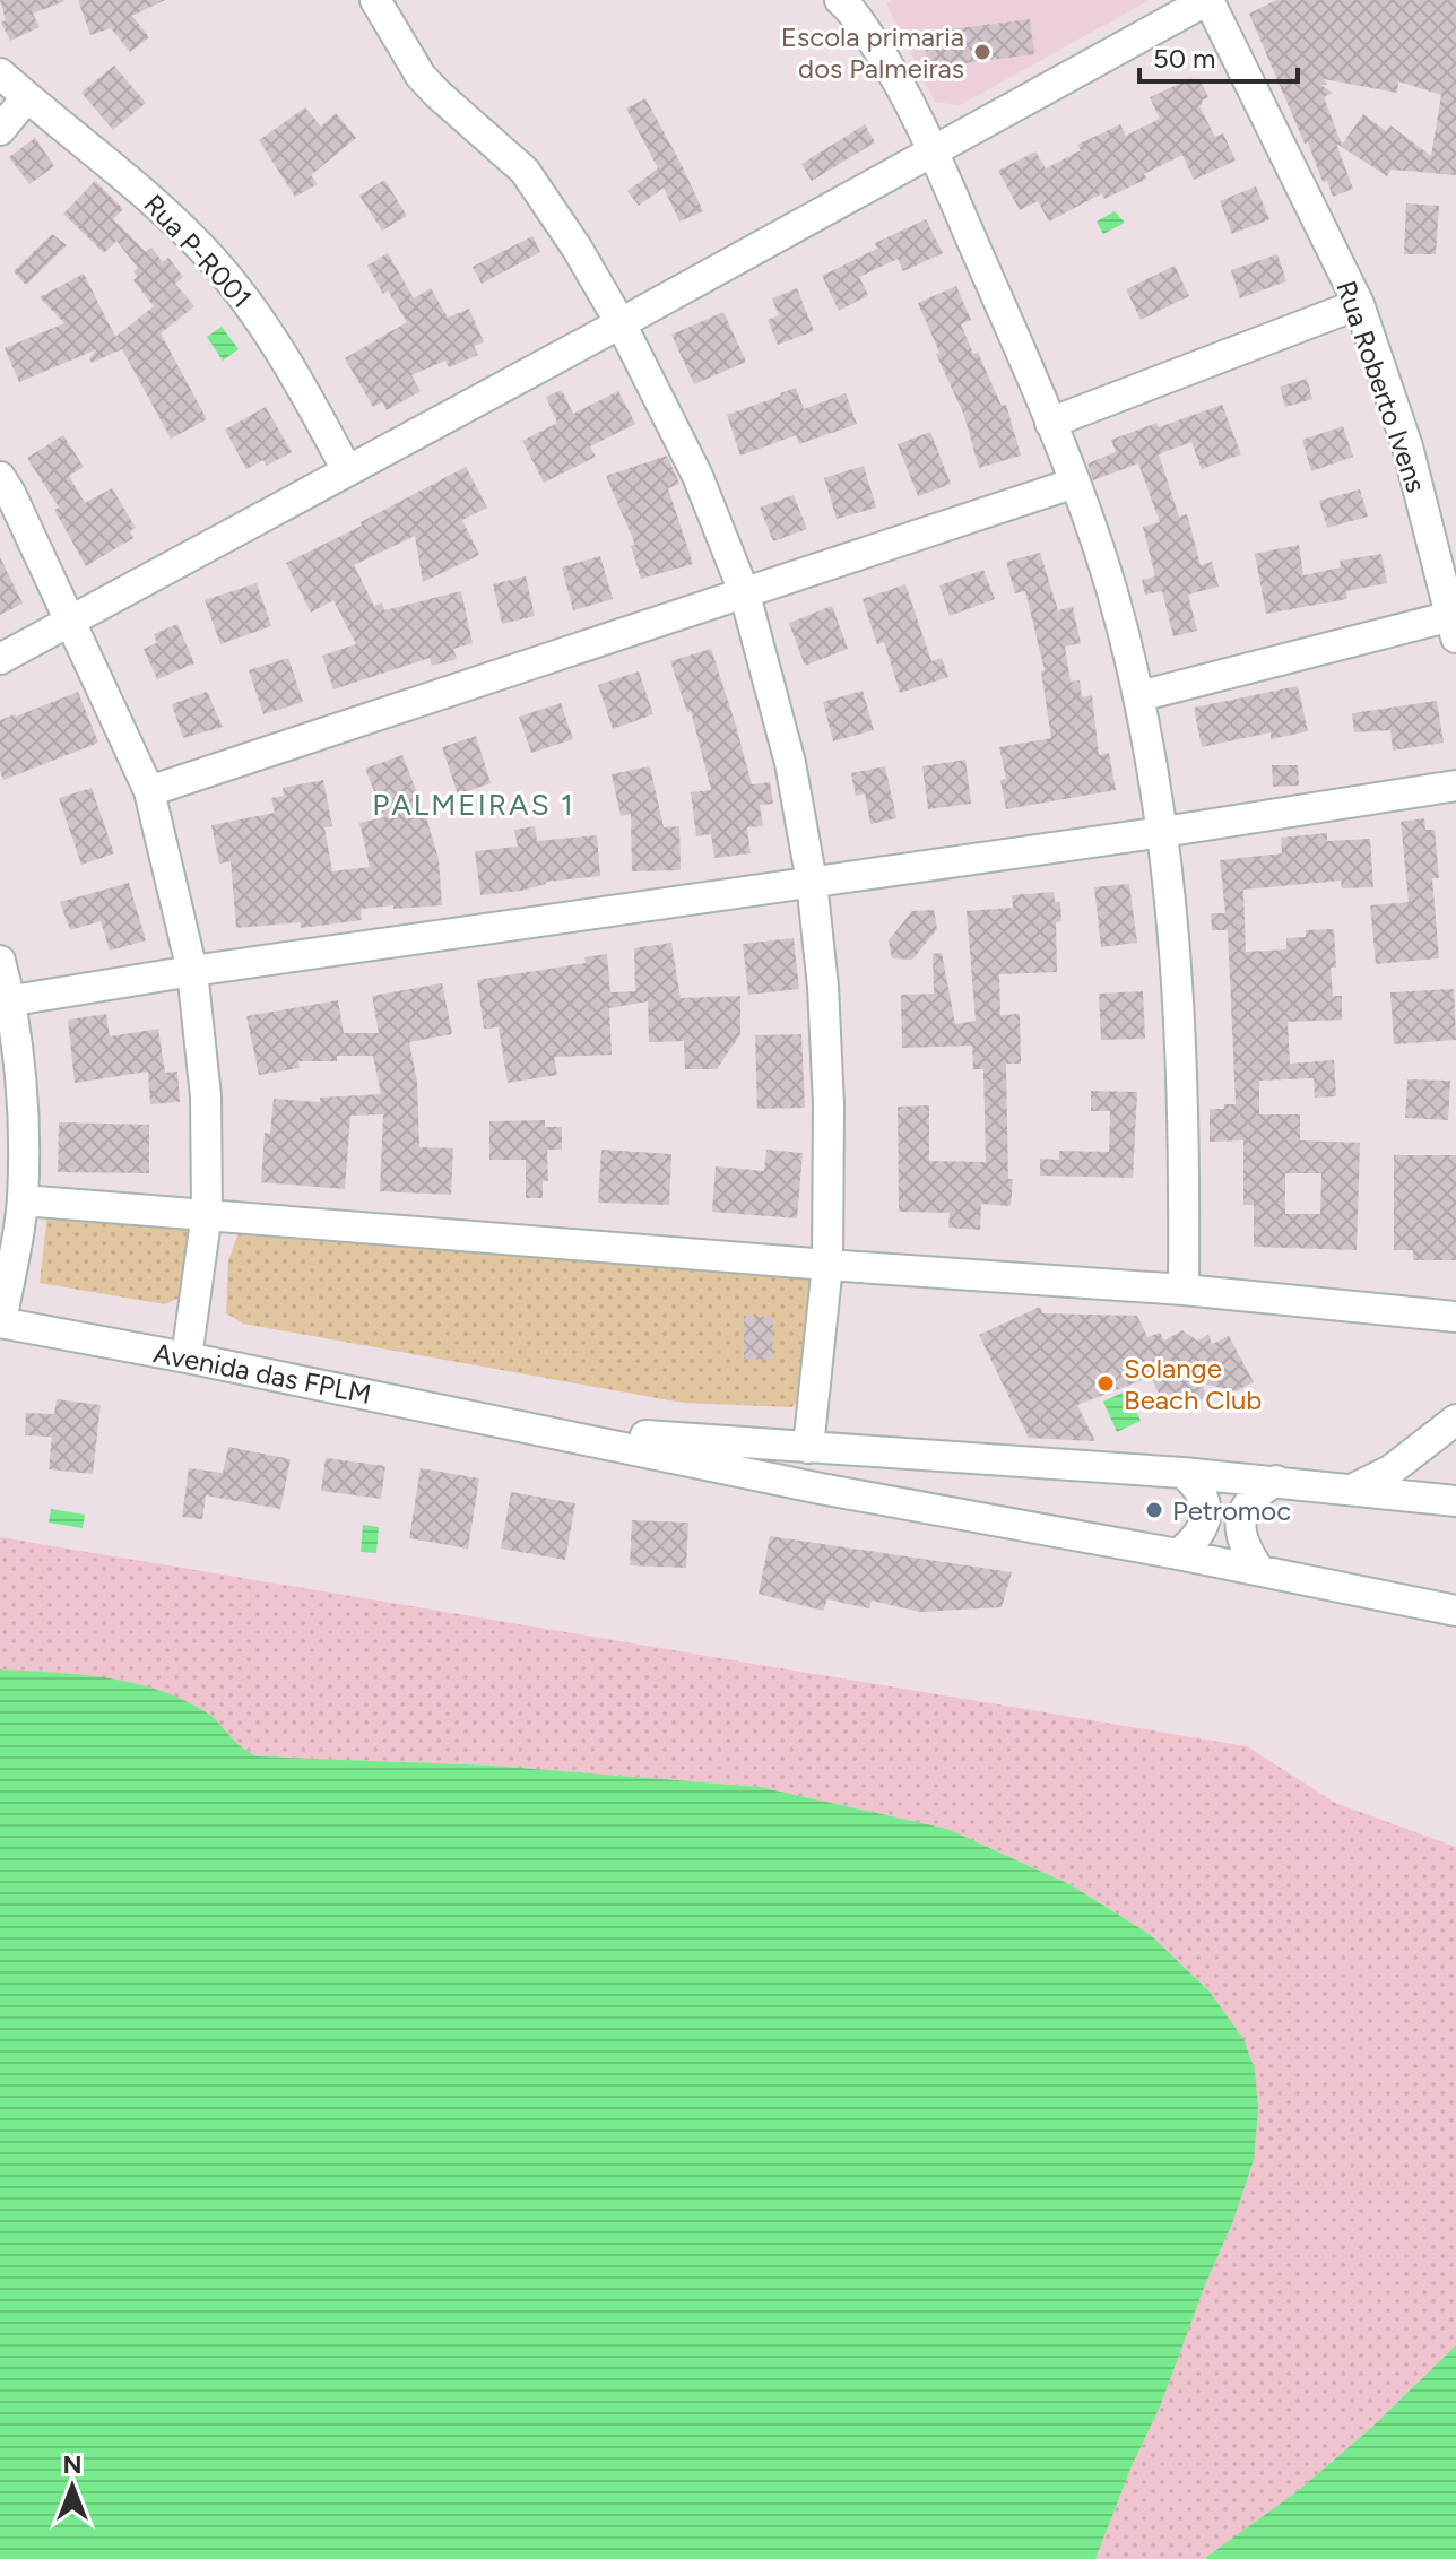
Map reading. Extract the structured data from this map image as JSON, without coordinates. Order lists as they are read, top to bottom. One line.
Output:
{"streets":{"street":["Rua P-R001","Rua Roberto Ivens","Avenida das FPLM"]},"districts":["PALMEIRAS 1"],"places":["Escola primaria dos Palmeiras","Solange Beach Club","Petromoc"],"scale_bar":"50 m","north":"top"}
